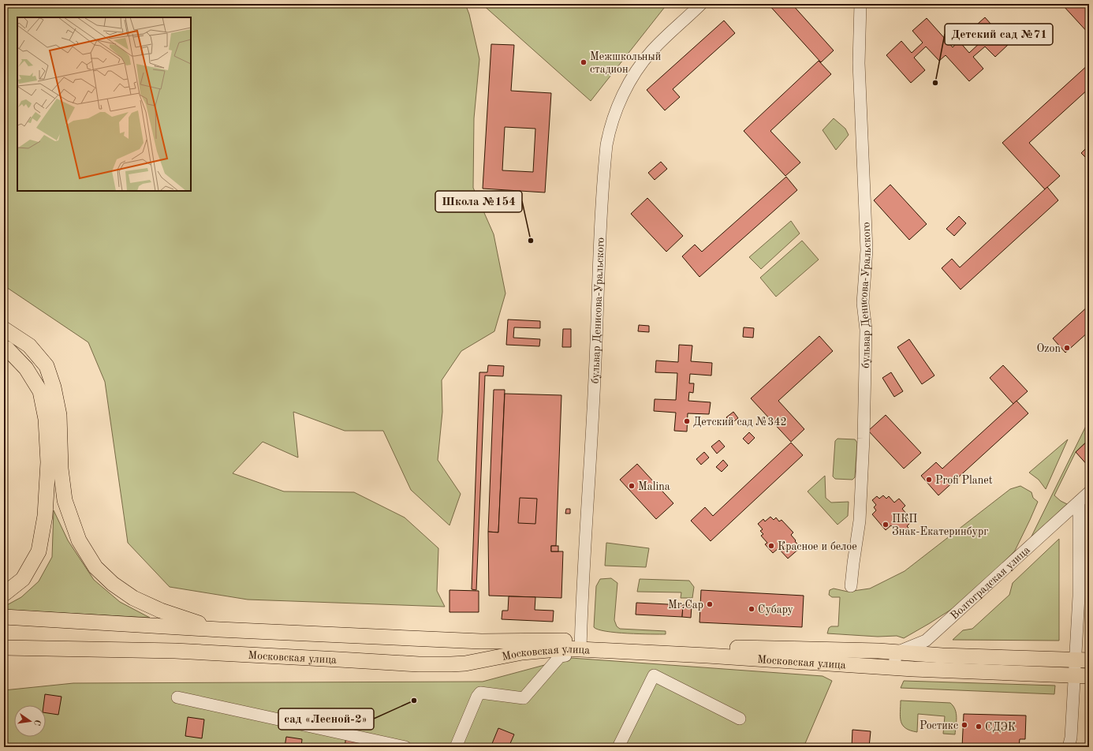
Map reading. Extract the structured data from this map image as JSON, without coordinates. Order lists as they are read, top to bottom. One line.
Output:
{"streets":{"main road":["Московская улица"],"street":["бульвар Денисова-Уральского","Волгоградская улица"]},"crossings":[["бульвар Денисова-Уральского","Московская улица"],["Волгоградская улица","Московская улица"]],"places":["Межшкольный стадион","Детский сад №71","Школа №154","Ozon","Детский сад №342","Profi Planet","Malina","ПКП Знак-Екатеринбург","Красное и белое","Mr.Cap","Субару","сад «Лесной-2»","Ростикс","СДЭК"],"north":"right"}
